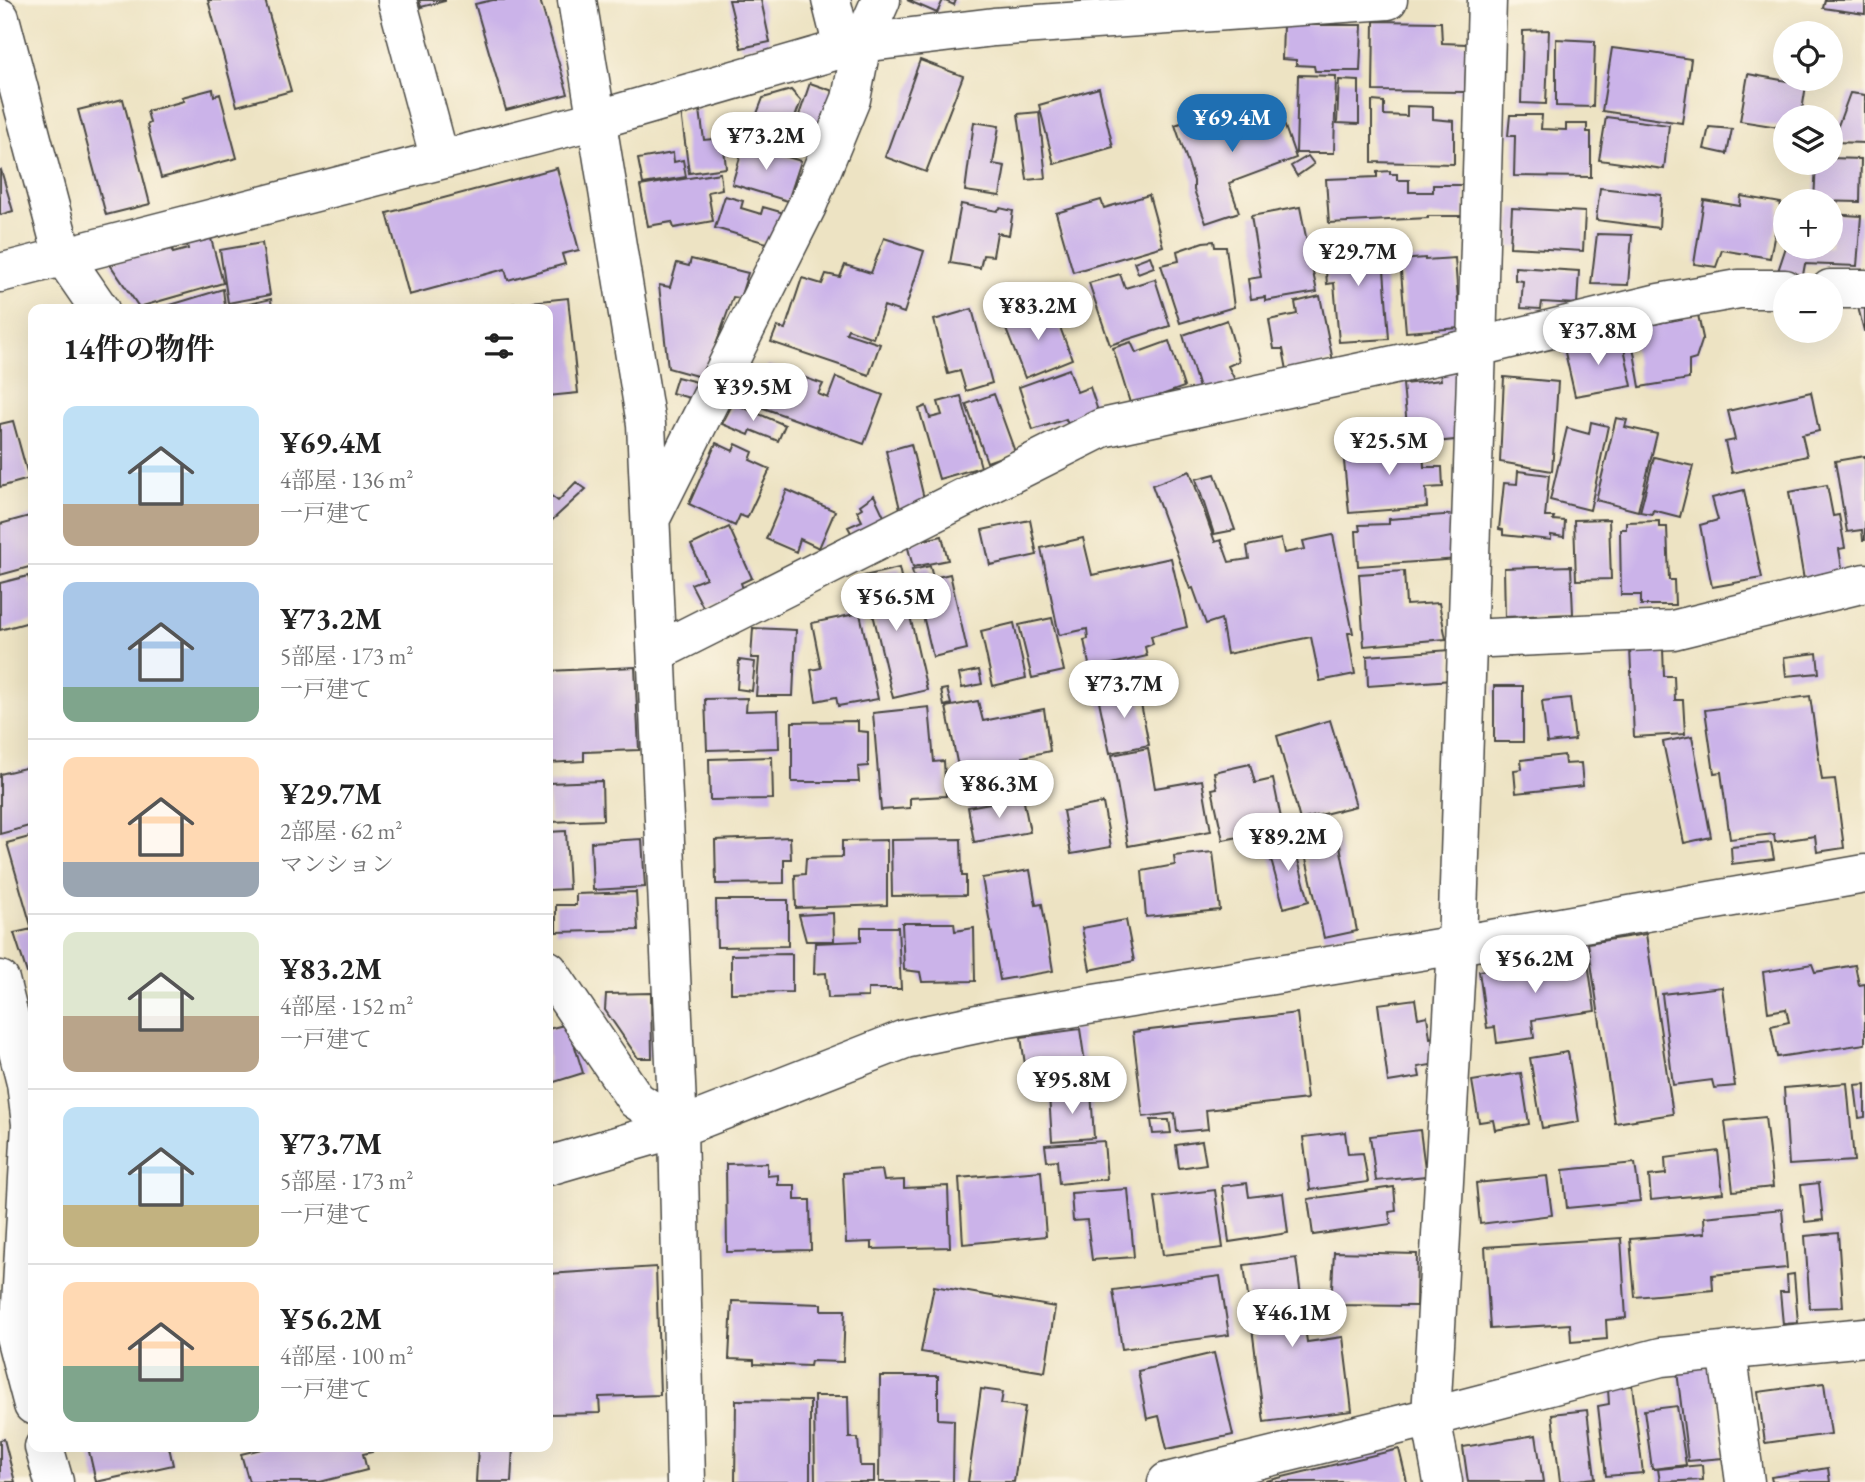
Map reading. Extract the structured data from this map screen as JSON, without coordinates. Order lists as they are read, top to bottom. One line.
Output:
{"page":{"map_buttons":["+","−"],"price":["¥69.4M","¥73.2M","¥29.7M","¥83.2M","¥37.8M","¥39.5M","¥25.5M","¥56.5M","¥73.7M","¥86.3M","¥89.2M","¥56.2M","¥95.8M","¥46.1M"],"heading":"14件の物件","list":[{"name":"¥69.4M","note":"4部屋 · 136 m² · 一戸建て"},{"name":"¥73.2M","note":"5部屋 · 173 m² · 一戸建て"},{"name":"¥29.7M","note":"2部屋 · 62 m² · マンション"},{"name":"¥83.2M","note":"4部屋 · 152 m² · 一戸建て"},{"name":"¥73.7M","note":"5部屋 · 173 m² · 一戸建て"},{"name":"¥56.2M","note":"4部屋 · 100 m² · 一戸建て"}]}}
